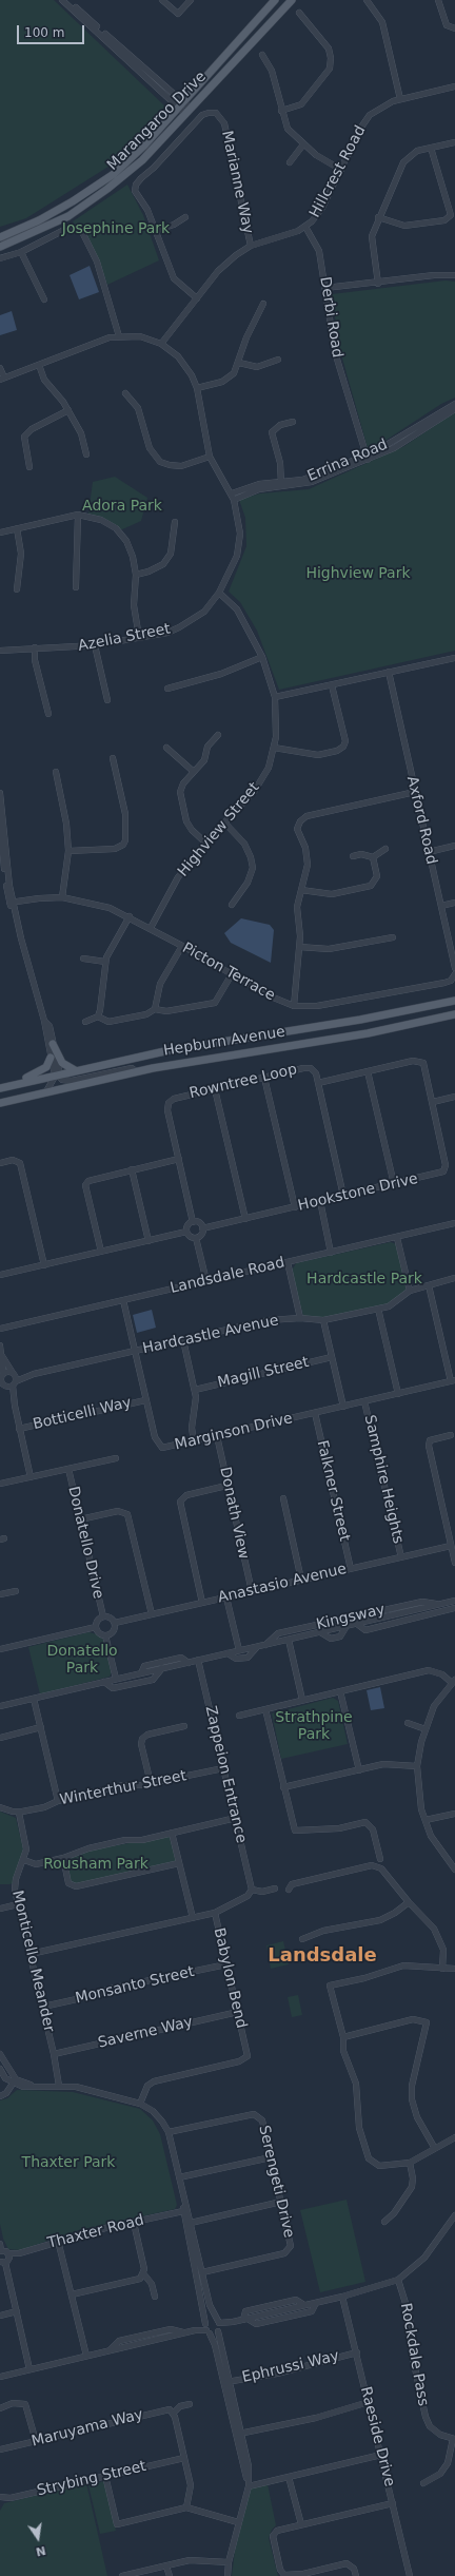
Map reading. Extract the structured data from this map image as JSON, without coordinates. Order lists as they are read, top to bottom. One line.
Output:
{"streets":{"main road":["Marangaroo Drive","Hepburn Avenue"],"street":["Hillcrest Road","Marianne Way","Derbi Road","Errina Road","Azelia Street","Axford Road","Highview Street","Picton Terrace","Rowntree Loop","Hookstone Drive","Landsdale Road","Hardcastle Avenue","Magill Street","Botticelli Way","Marginson Drive","Samphire Heights","Falkner Street","Donath View","Donatello Drive","Anastasio Avenue","Kingsway","Zappeion Entrance","Winterthur Street","Monticello Meander","Babylon Bend","Monsanto Street","Saverne Way","Serengeti Drive","Thaxter Road","Rockdale Pass","Ephrussi Way","Maruyama Way","Raeside Drive","Strybing Street"]},"crossings":[["Hillcrest Road","Marianne Way"],["Hillcrest Road","Derbi Road"],["Hillcrest Road","Azelia Street"],["Derbi Road","Errina Road"],["Errina Road","Azelia Street"],["Azelia Street","Highview Street"],["Highview Street","Picton Terrace"],["Rowntree Loop","Hookstone Drive"],["Landsdale Road","Marginson Drive"],["Hardcastle Avenue","Marginson Drive"],["Botticelli Way","Marginson Drive"],["Marginson Drive","Samphire Heights"],["Marginson Drive","Falkner Street"],["Marginson Drive","Donath View"],["Samphire Heights","Anastasio Avenue"],["Falkner Street","Anastasio Avenue"],["Donath View","Anastasio Avenue"],["Donatello Drive","Anastasio Avenue"],["Kingsway","Zappeion Entrance"],["Zappeion Entrance","Winterthur Street"],["Winterthur Street","Monticello Meander"],["Monticello Meander","Babylon Bend"],["Monticello Meander","Monsanto Street"],["Monticello Meander","Saverne Way"],["Babylon Bend","Monsanto Street"],["Babylon Bend","Saverne Way"],["Ephrussi Way","Raeside Drive"]],"districts":["Landsdale"],"parks":["Josephine Park","Adora Park","Highview Park","Hardcastle Park","Donatello Park","Strathpine Park","Rousham Park","Thaxter Park"],"scale_bar":"100 m","north":"bottom"}
